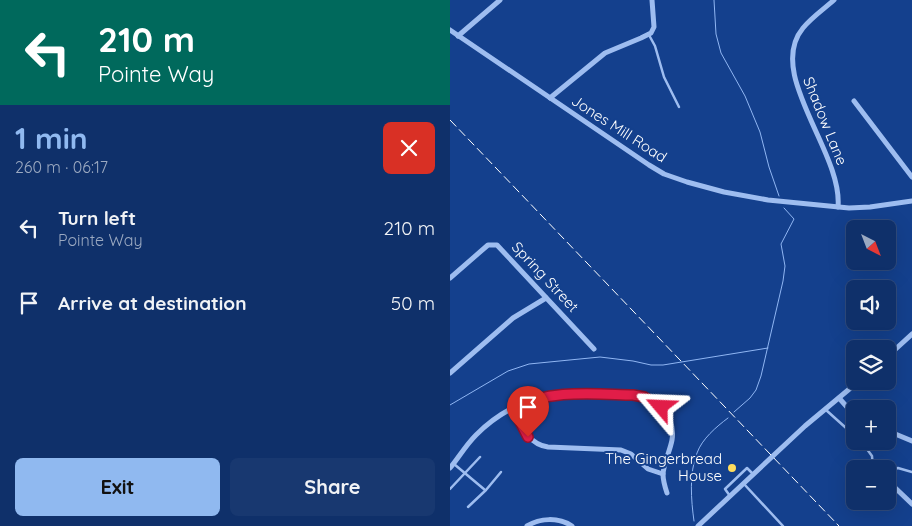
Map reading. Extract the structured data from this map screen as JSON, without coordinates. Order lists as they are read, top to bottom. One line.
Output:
{"streets":{"street":["Shadow Lane","Jones Mill Road","Spring Street"]},"crossings":[["Shadow Lane","Jones Mill Road"]],"places":["The Gingerbread House"],"north":"bottom right","page":{"turn":["210 m","Pointe Way"],"heading":["1 min","260 m · 06:17"],"list":[{"name":"Turn left","note":"Pointe Way","value":"210 m"},{"name":"Arrive at destination","value":"50 m"}],"map_buttons":["+","−"],"buttons":["Exit","Share"]}}
